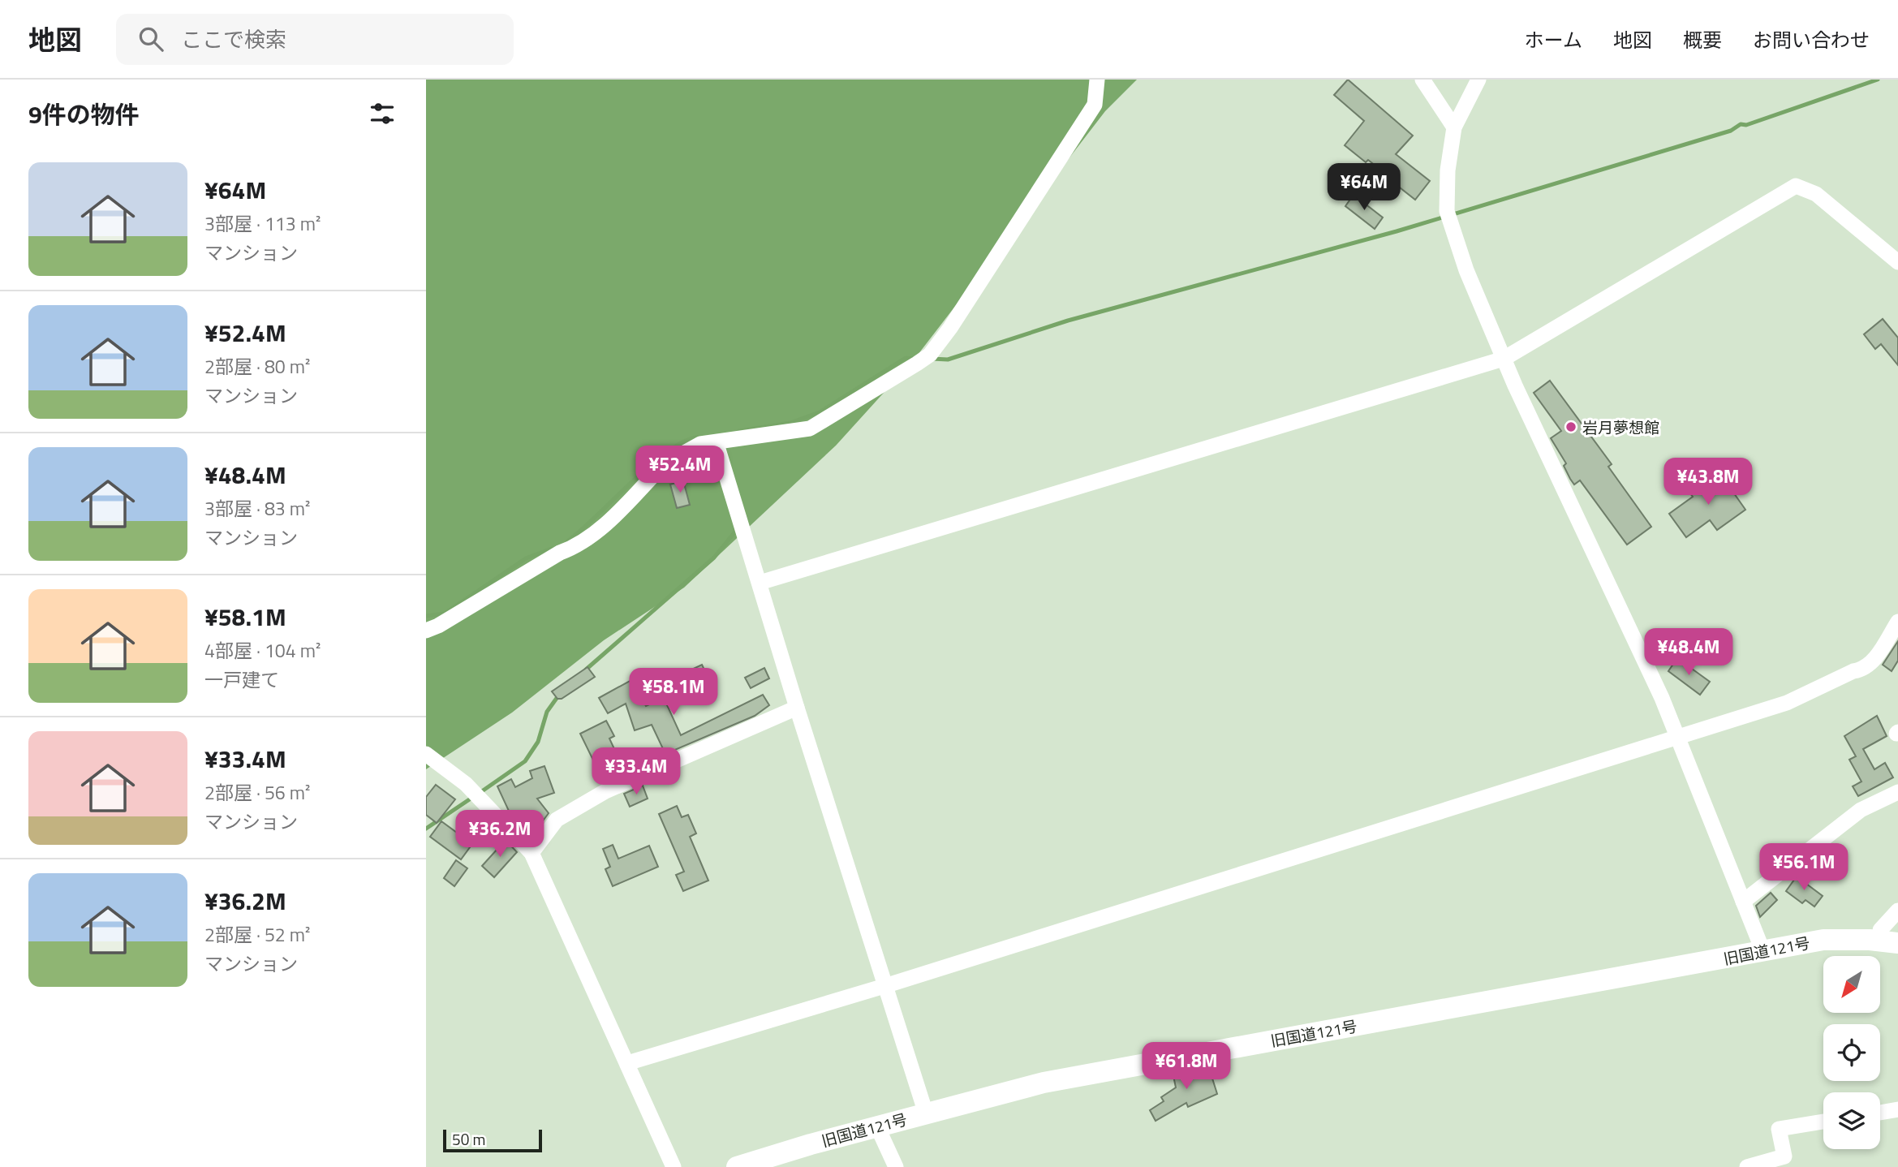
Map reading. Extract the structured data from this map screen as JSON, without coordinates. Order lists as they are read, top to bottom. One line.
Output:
{"streets":{"street":["旧国道121号"]},"places":["岩月夢想館"],"scale_bar":"50 m","north":"bottom left","page":{"header":"地図","search":"ここで検索","nav":["ホーム","地図","概要","お問い合わせ"],"heading":"9件の物件","list":[{"name":"¥64M","note":"3部屋 · 113 m² · マンション"},{"name":"¥52.4M","note":"2部屋 · 80 m² · マンション"},{"name":"¥48.4M","note":"3部屋 · 83 m² · マンション"},{"name":"¥58.1M","note":"4部屋 · 104 m² · 一戸建て"},{"name":"¥33.4M","note":"2部屋 · 56 m² · マンション"},{"name":"¥36.2M","note":"2部屋 · 52 m² · マンション"}],"price":["¥64M","¥52.4M","¥43.8M","¥48.4M","¥58.1M","¥33.4M","¥36.2M","¥56.1M","¥61.8M"],"scale":"50 m"}}
